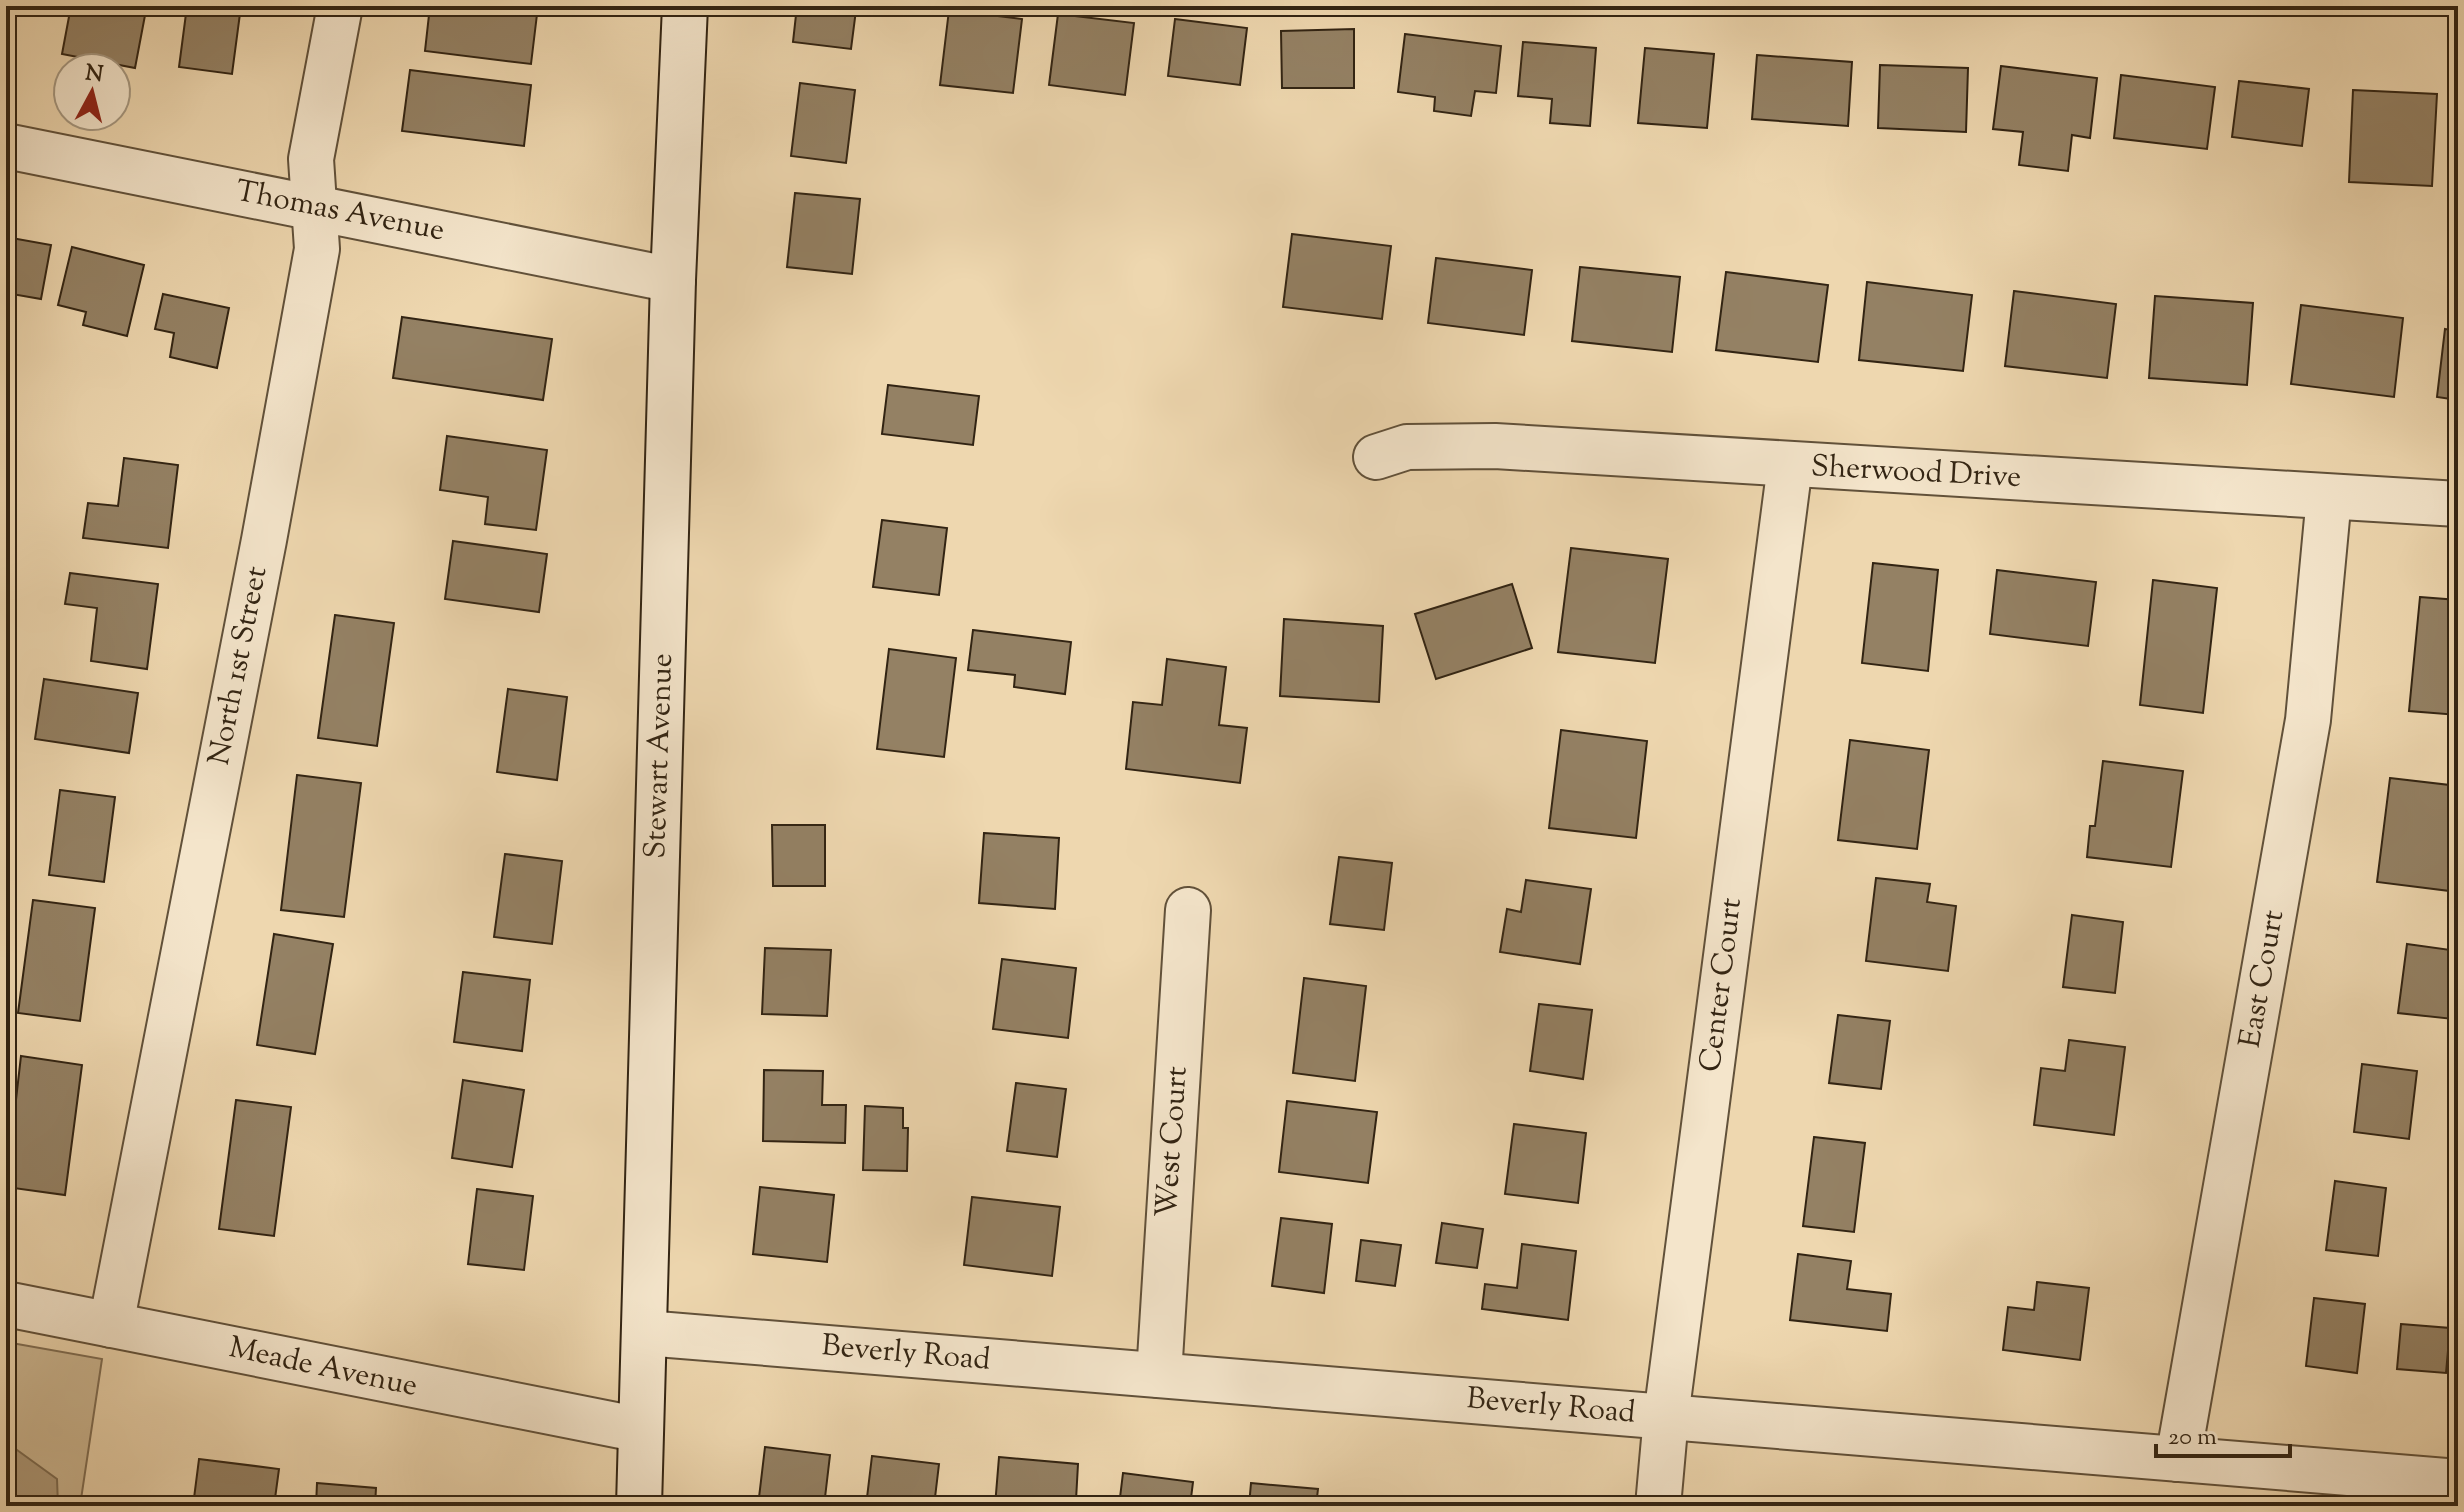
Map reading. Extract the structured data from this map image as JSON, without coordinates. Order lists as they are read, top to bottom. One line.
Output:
{"streets":{"street":["Thomas Avenue","Sherwood Drive","North 1st Street","Stewart Avenue","East Court","Center Court","West Court","Beverly Road","Meade Avenue"]},"crossings":[["Thomas Avenue","North 1st Street"],["Thomas Avenue","Stewart Avenue"],["Sherwood Drive","East Court"],["Sherwood Drive","Center Court"],["North 1st Street","Meade Avenue"],["Stewart Avenue","Beverly Road"],["Stewart Avenue","Meade Avenue"],["East Court","Beverly Road"],["Center Court","Beverly Road"],["West Court","Beverly Road"]],"scale_bar":"20 m","north":"top"}
